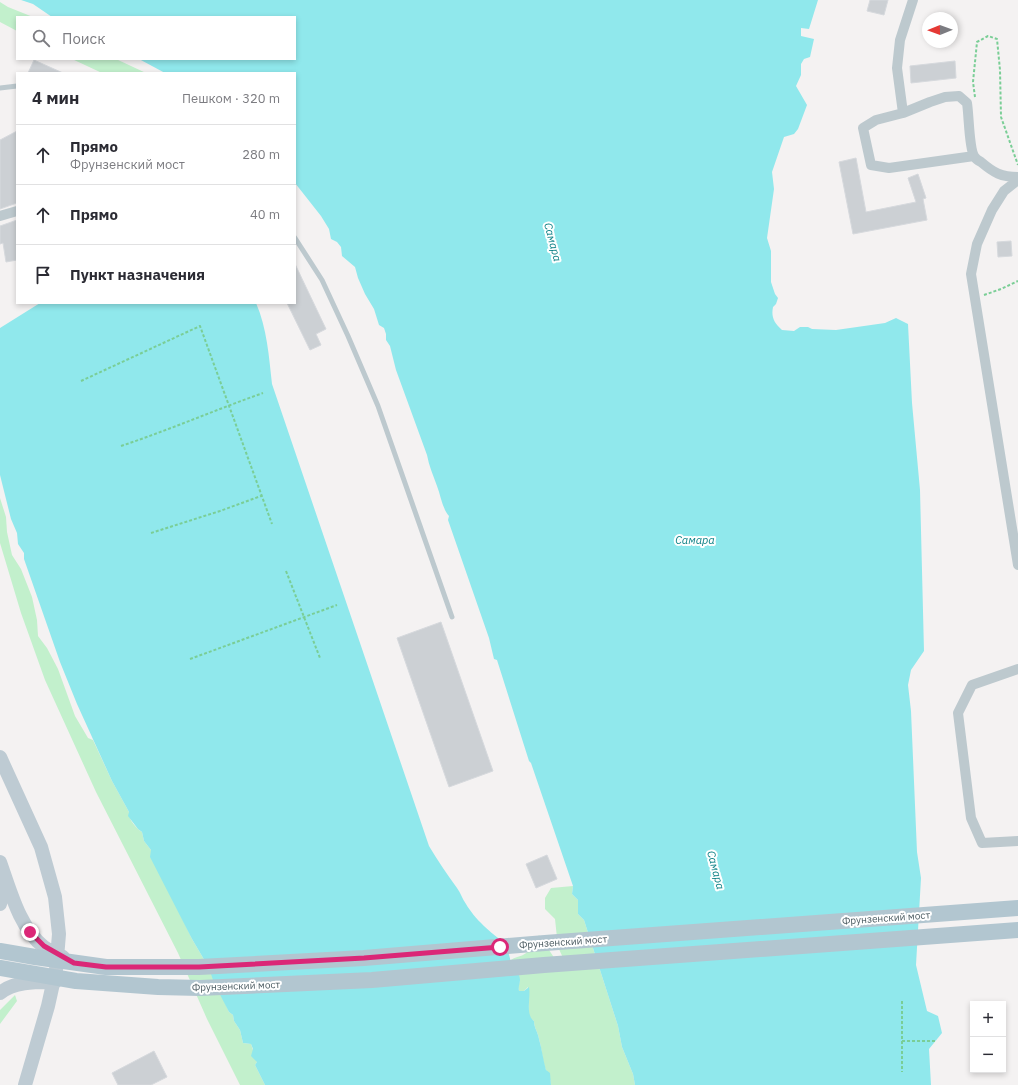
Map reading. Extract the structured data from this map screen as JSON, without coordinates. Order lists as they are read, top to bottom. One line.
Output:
{"streets":{"main road":["Фрунзенский мост"]},"water":["Самара"],"north":"left","page":{"search":"Поиск","heading":["4 мин","Пешком · 320 m"],"list":[["Прямо","Фрунзенский мост","280 m"],["Прямо","40 m"],"Пункт назначения"],"map_buttons":["+","−"]}}
